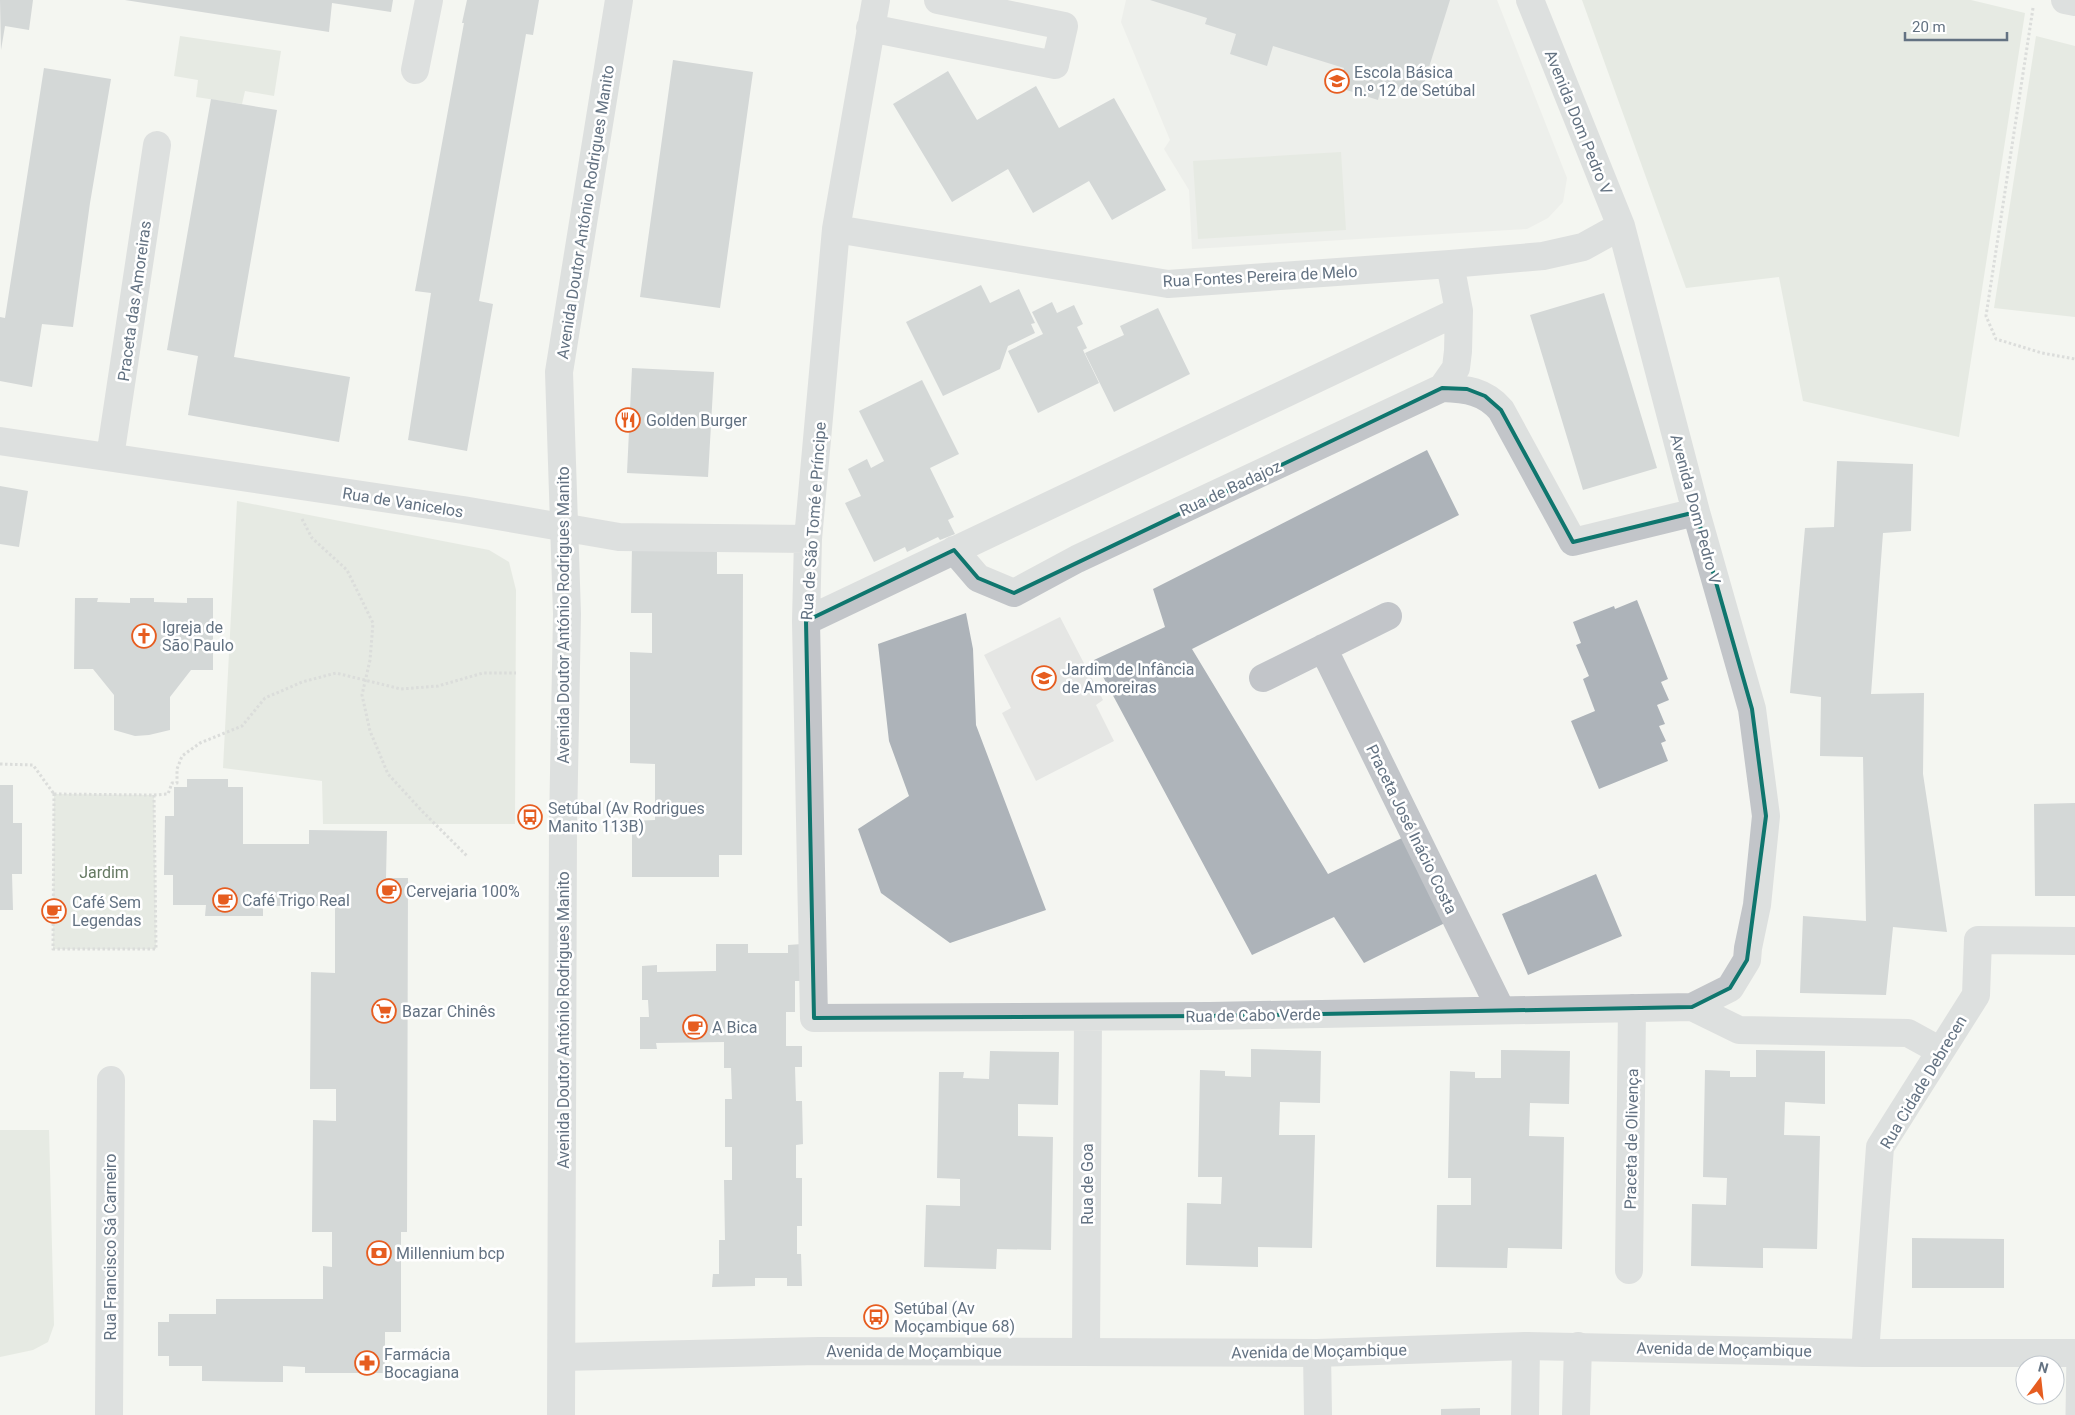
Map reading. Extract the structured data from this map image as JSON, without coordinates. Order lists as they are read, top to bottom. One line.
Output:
{"streets":{"street":["Avenida Dom Pedro V","Avenida Doutor António Rodrigues Manito","Rua Fontes Pereira de Melo","Praceta das Amoreiras","Rua de Badajoz","Rua de Vanicelos","Rua de São Tomé e Príncipe","Praceta José Inácio Costa","Rua de Cabo Verde","Rua Cidade Debrecen","Praceta de Olivença","Rua de Goa","Rua Francisco Sá Carneiro","Avenida de Moçambique"]},"crossings":[["Avenida Dom Pedro V","Rua Fontes Pereira de Melo"],["Avenida Dom Pedro V","Rua de Cabo Verde"],["Avenida Doutor António Rodrigues Manito","Rua de Vanicelos"],["Avenida Doutor António Rodrigues Manito","Avenida de Moçambique"],["Rua Fontes Pereira de Melo","Rua de São Tomé e Príncipe"],["Praceta das Amoreiras","Rua de Vanicelos"],["Rua de Vanicelos","Rua de São Tomé e Príncipe"],["Rua de São Tomé e Príncipe","Rua de Cabo Verde"],["Praceta José Inácio Costa","Rua de Cabo Verde"],["Rua de Cabo Verde","Praceta de Olivença"],["Rua de Cabo Verde","Rua de Goa"],["Rua Cidade Debrecen","Avenida de Moçambique"],["Rua de Goa","Avenida de Moçambique"]],"parks":["Jardim"],"places":{"school or university":["Escola Básica n.º 12 de Setúbal","Jardim de Infância de Amoreiras"],"restaurant":["Golden Burger"],"church":["Igreja de São Paulo"],"bus stop":["Setúbal (Av Rodrigues Manito 113B)","Setúbal (Av Moçambique 68)"],"cafe":["Cervejaria 100%","Café Trigo Real","Café Sem Legendas","A Bica"],"supermarket":["Bazar Chinês"],"bank":["Millennium bcp"],"pharmacy":["Farmácia Bocagiana"]},"scale_bar":"20 m","north":"top"}
